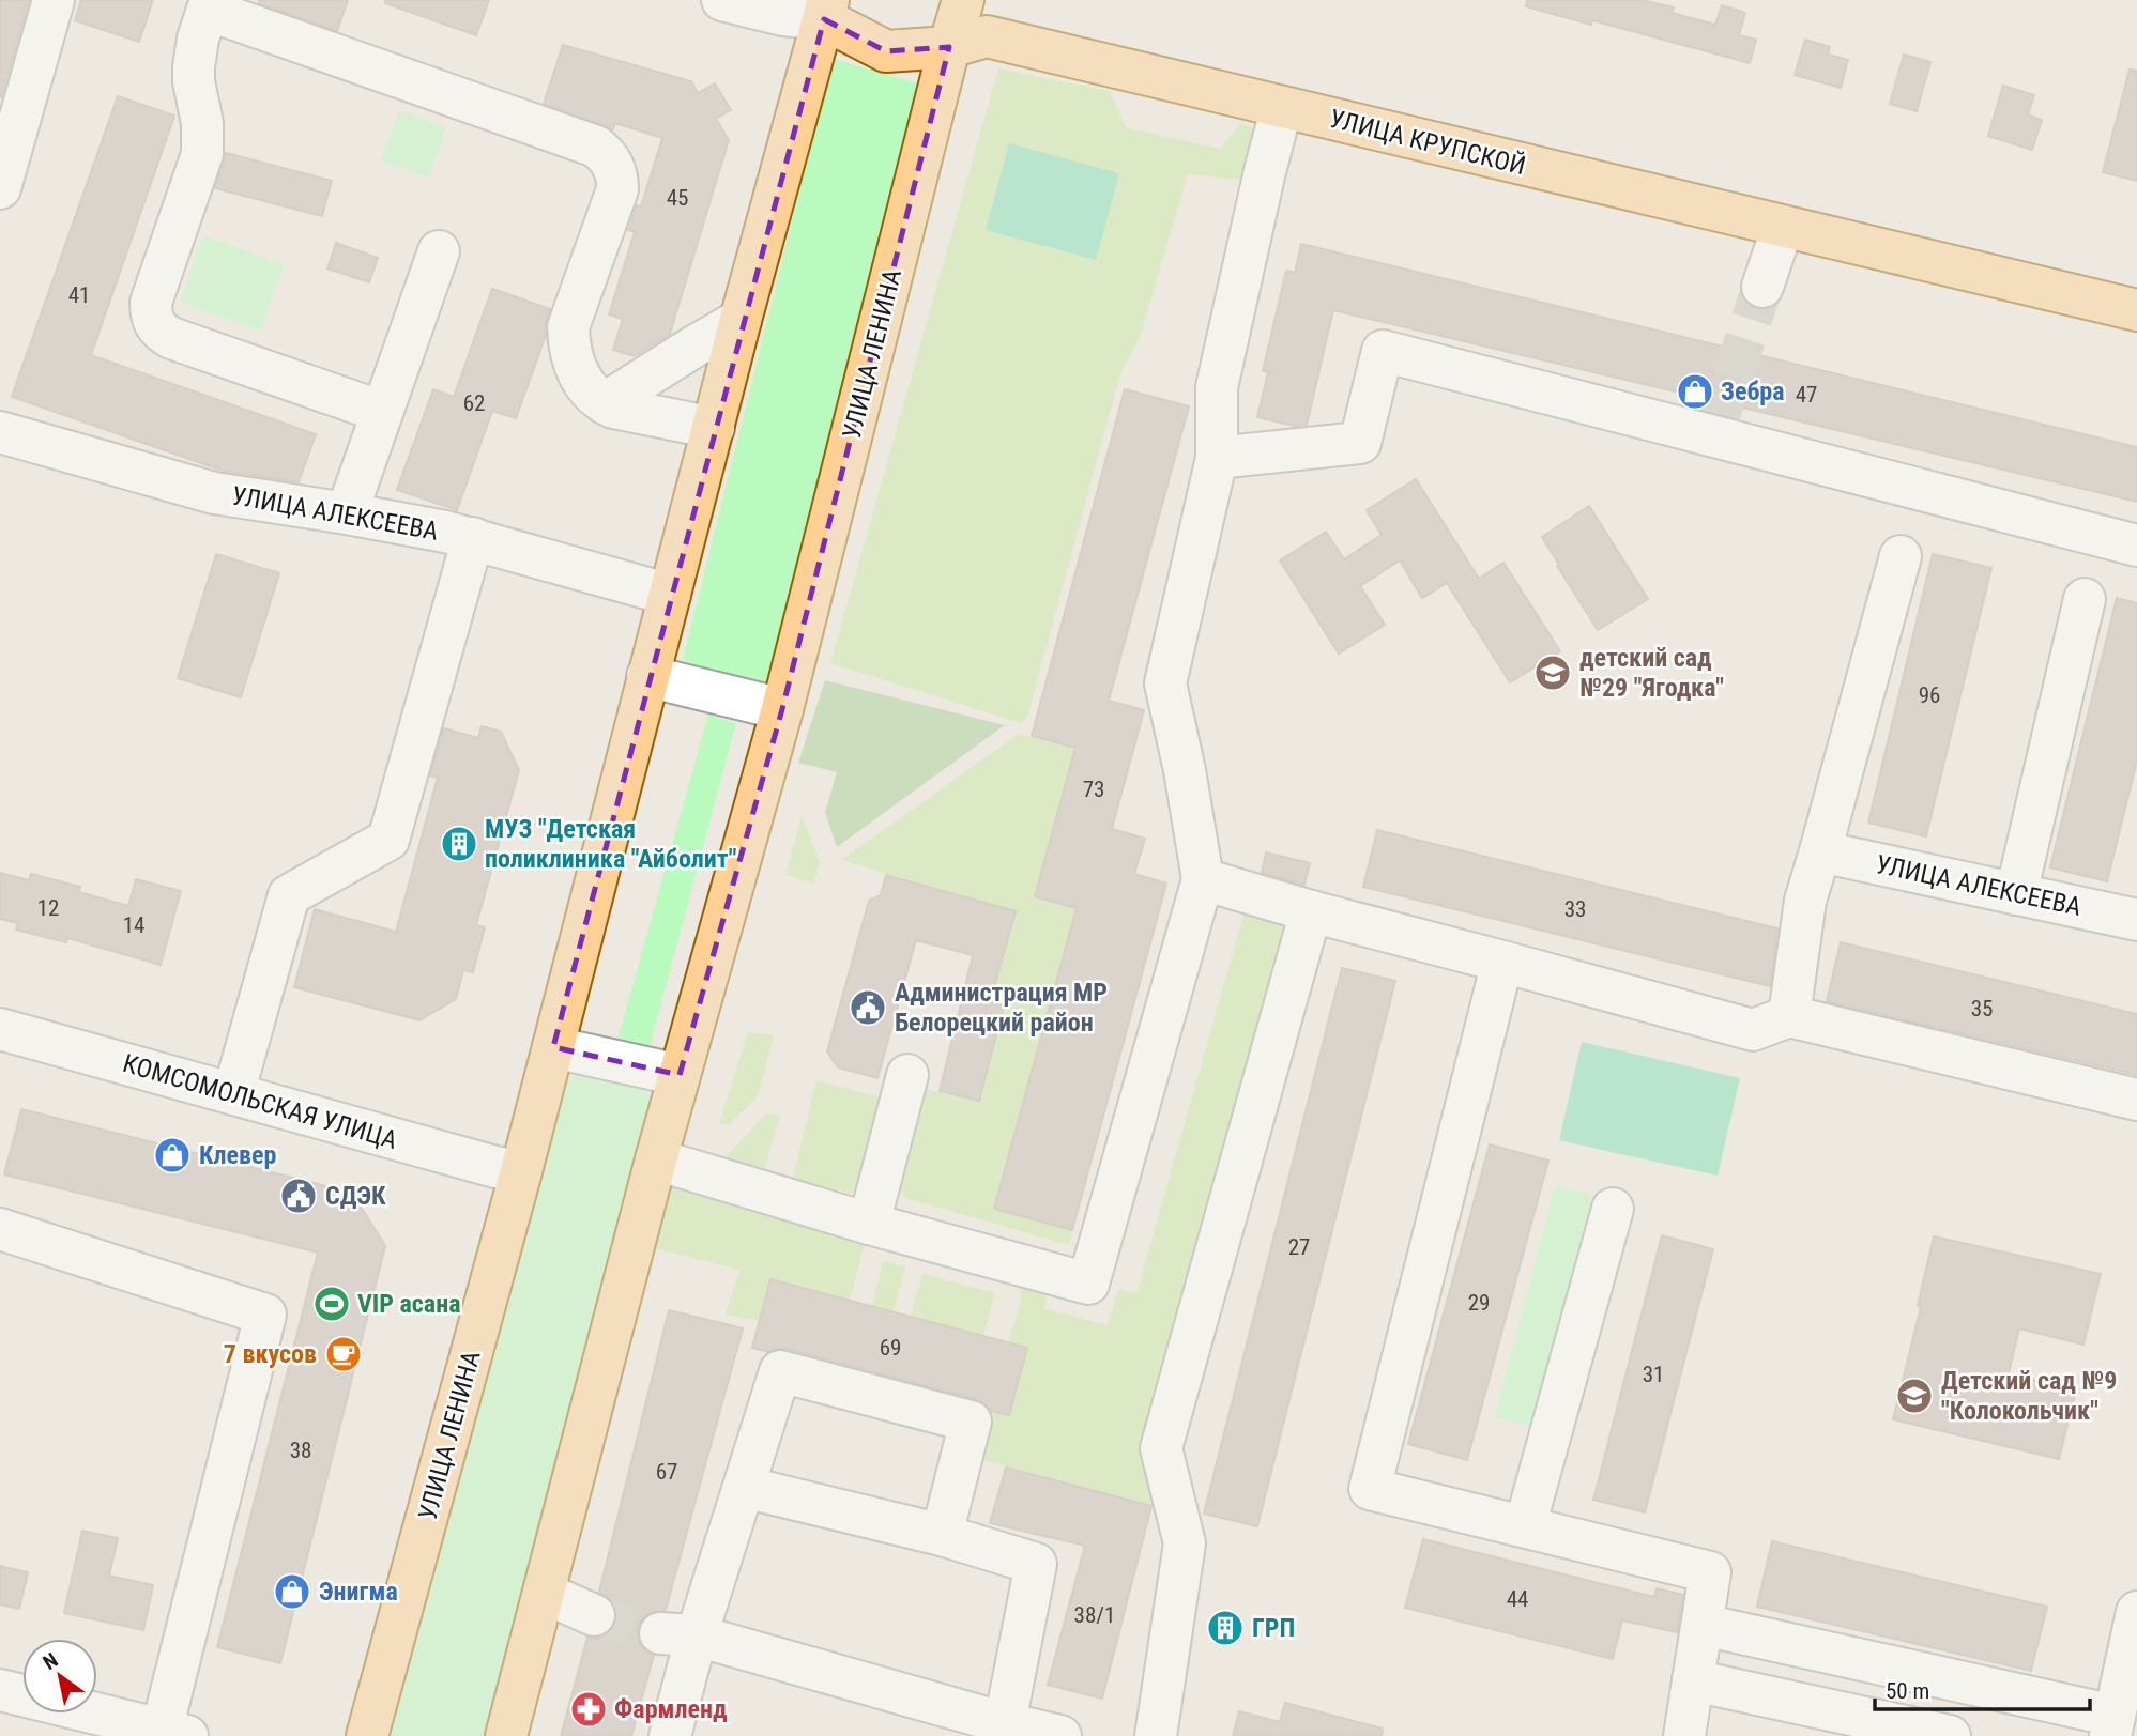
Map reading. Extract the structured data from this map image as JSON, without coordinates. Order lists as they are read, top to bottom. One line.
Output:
{"streets":{"main road":["УЛИЦА КРУПСКОЙ","УЛИЦА ЛЕНИНА"],"street":["УЛИЦА АЛЕКСЕЕВА","КОМСОМОЛЬСКАЯ УЛИЦА"]},"crossings":[["УЛИЦА КРУПСКОЙ","УЛИЦА ЛЕНИНА"],["УЛИЦА ЛЕНИНА","УЛИЦА АЛЕКСЕЕВА"],["УЛИЦА ЛЕНИНА","КОМСОМОЛЬСКАЯ УЛИЦА"]],"places":{"shop":["Зебра","Клевер","Энигма"],"school or university":["детский сад №29 \"Ягодка\"","Детский сад №9 \"Колокольчик\""],"building":["МУЗ \"Детская поликлиника \"Айболит\"","ГРП"],"public building":["Администрация МР Белорецкий район","СДЭК"],"sports":["VIP асана"],"cafe":["7 вкусов"],"pharmacy":["Фармленд"]},"house_numbers":["45","41","47","62","96","73","12","33","14","35","27","29","69","31","38","67","44","38/1"],"scale_bar":"50 m","north":"top left"}
